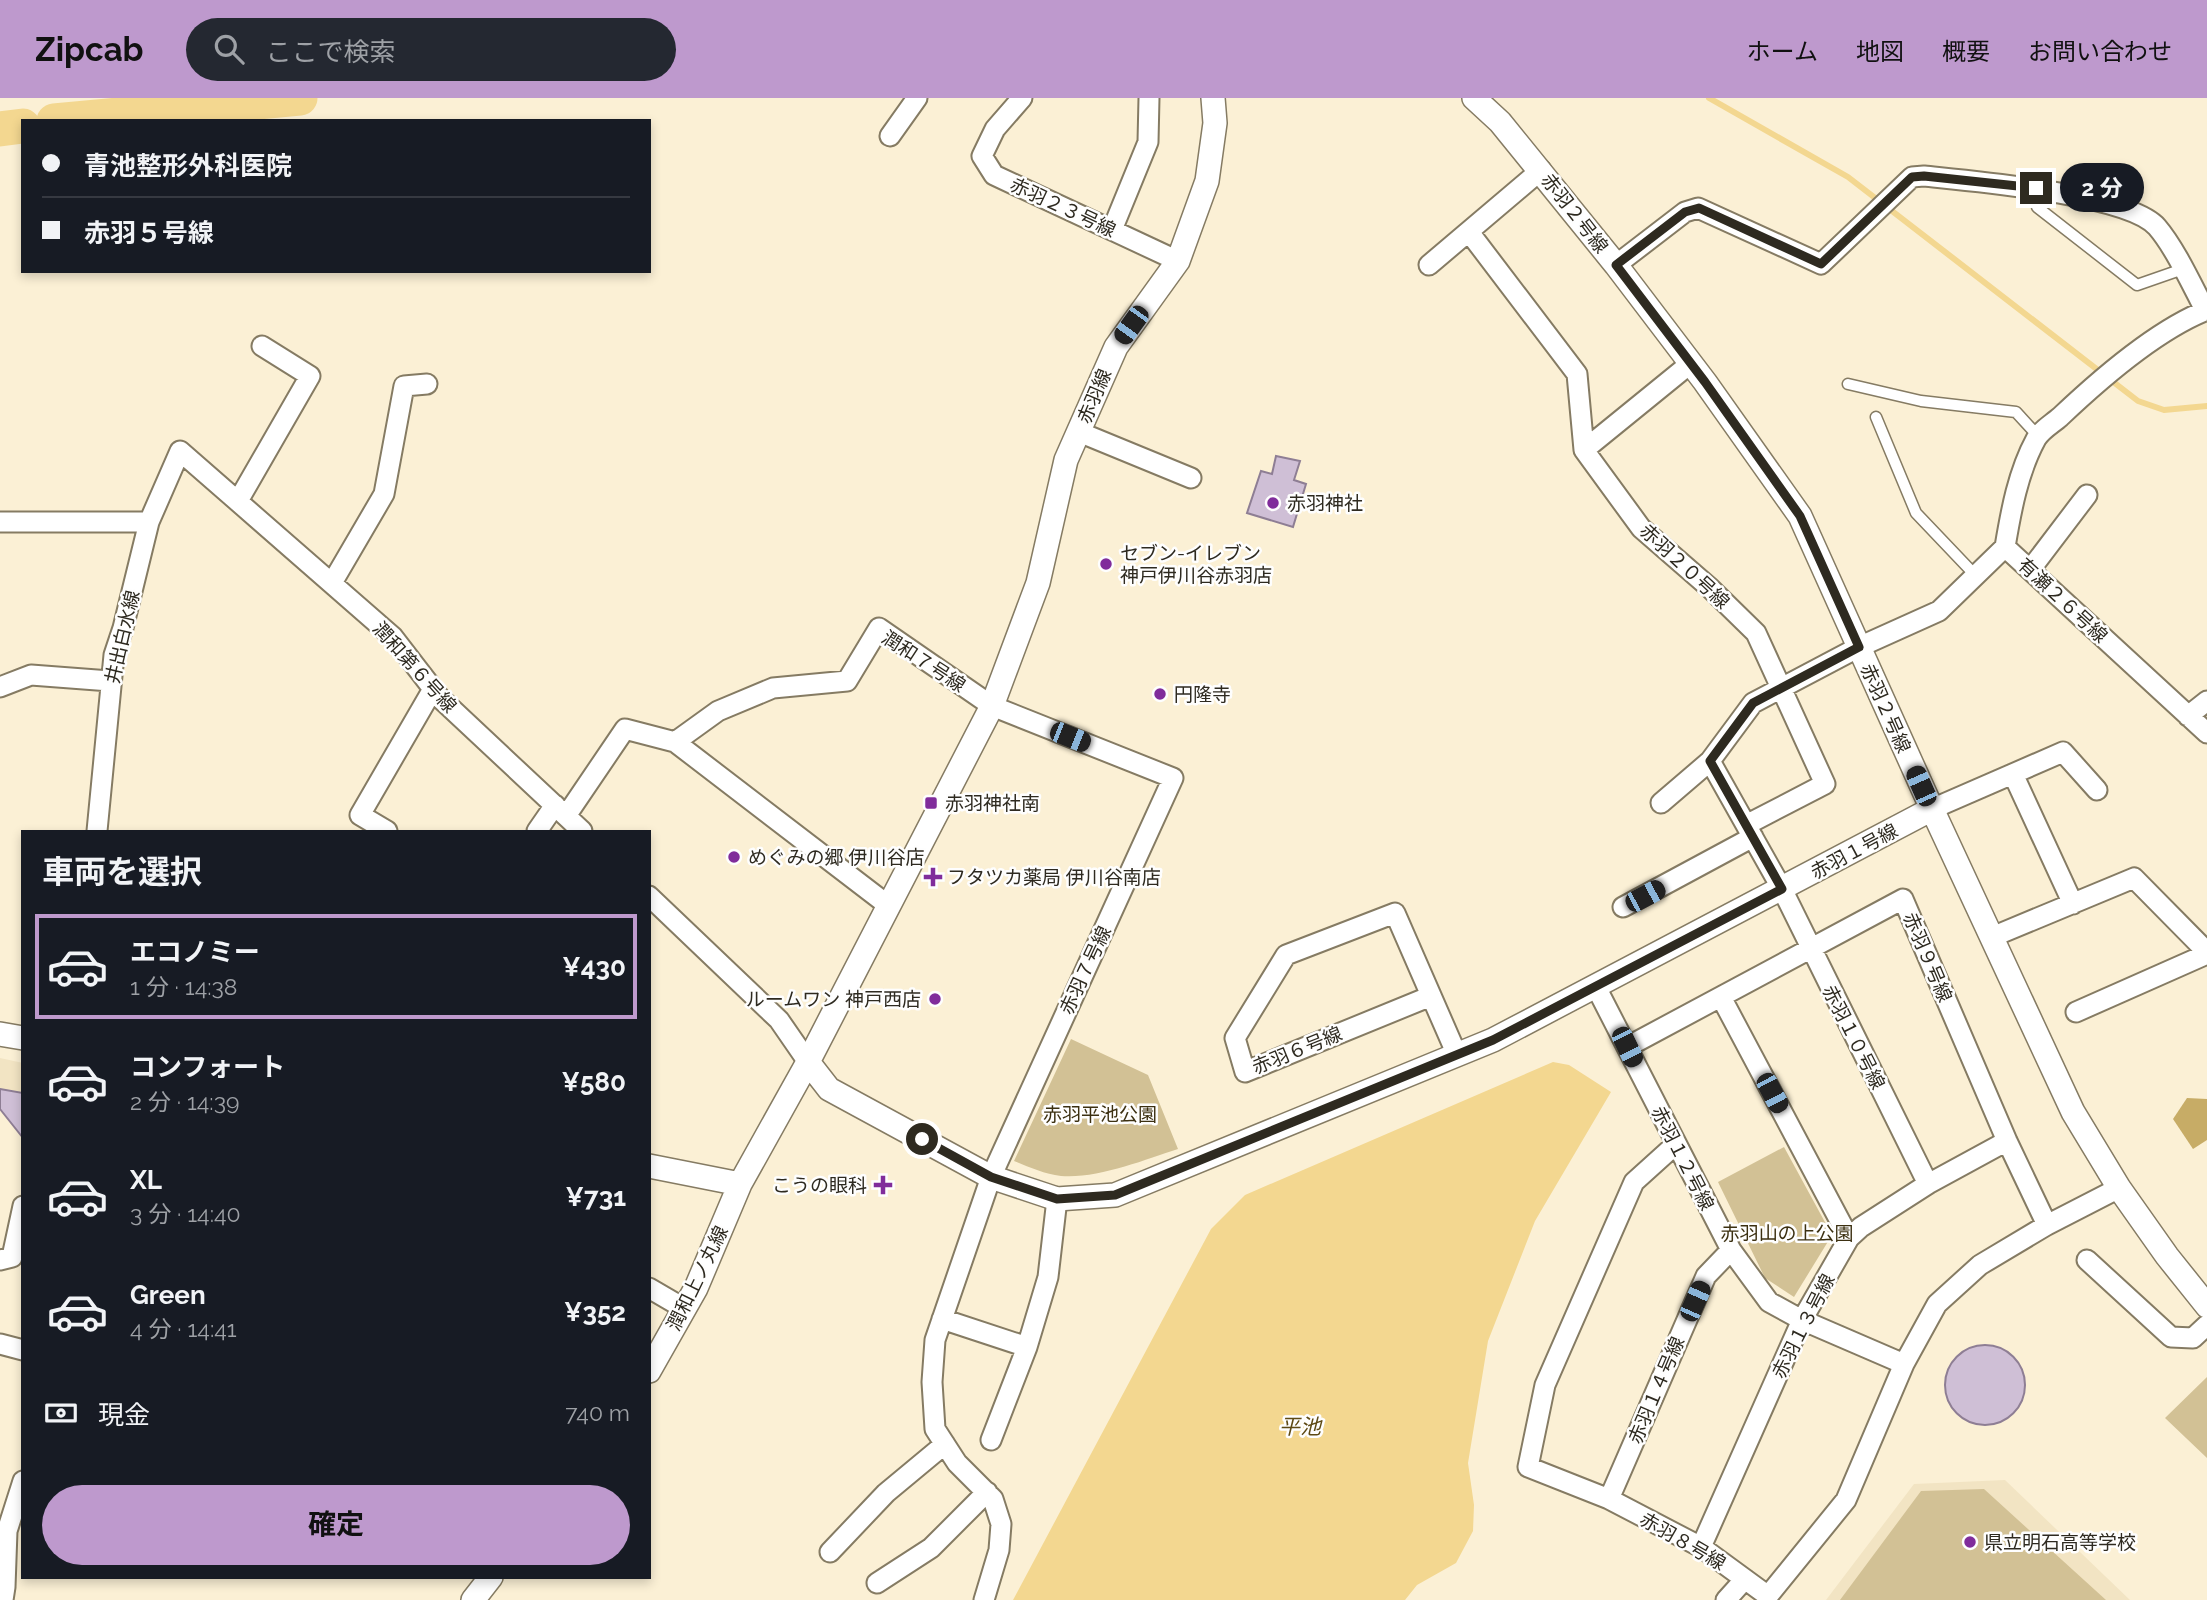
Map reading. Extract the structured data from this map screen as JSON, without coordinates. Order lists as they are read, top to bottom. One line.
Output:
{"streets":{"street":["赤羽２３号線","赤羽２号線","赤羽線","赤羽２０号線","有瀬２６号線","井出白水線","潤和７号線","潤和第６号線","赤羽１号線","赤羽９号線","赤羽７号線","赤羽１０号線","赤羽６号線","赤羽１２号線","潤和上ノ丸線","赤羽１３号線","赤羽１４号線","赤羽８号線"]},"crossings":[["赤羽２３号線","赤羽線"],["赤羽２号線","赤羽１号線"],["赤羽線","潤和７号線"],["赤羽線","赤羽７号線"],["赤羽線","潤和上ノ丸線"],["赤羽２０号線","赤羽１０号線"],["井出白水線","潤和第６号線"],["潤和７号線","赤羽７号線"],["赤羽１号線","赤羽７号線"],["赤羽１号線","赤羽１０号線"],["赤羽１号線","赤羽６号線"],["赤羽１号線","赤羽１２号線"],["赤羽１号線","潤和上ノ丸線"],["赤羽９号線","赤羽１０号線"],["赤羽９号線","赤羽１２号線"],["赤羽９号線","赤羽１３号線"],["赤羽９号線","赤羽８号線"],["赤羽１０号線","赤羽１３号線"],["赤羽１２号線","赤羽１３号線"],["赤羽１２号線","赤羽１４号線"],["赤羽１２号線","赤羽８号線"],["赤羽１３号線","赤羽８号線"],["赤羽１４号線","赤羽８号線"]],"water":["平池"],"parks":["赤羽平池公園","赤羽山の上公園"],"places":{"other":["赤羽神社","セブン-イレブン 神戸伊川谷赤羽店","円隆寺","めぐみの郷 伊川谷店","ルームワン 神戸西店","県立明石高等学校"],"transit":["赤羽神社南"],"health":["フタツカ薬局 伊川谷南店","こうの眼科"]},"page":{"header":"Zipcab","search":"ここで検索","nav":["ホーム","地図","概要","お問い合わせ"],"banner":["青池整形外科医院","赤羽５号線"],"bubble":"2 分","heading":"車両を選択","list":[{"name":"エコノミー","note":"1 分 · 14:38","value":"¥430"},{"name":"コンフォート","note":"2 分 · 14:39","value":"¥580"},{"name":"XL","note":"3 分 · 14:40","value":"¥731"},{"name":"Green","note":"4 分 · 14:41","value":"¥352"}],"pay":["現金","740 m"],"buttons":"確定"}}
